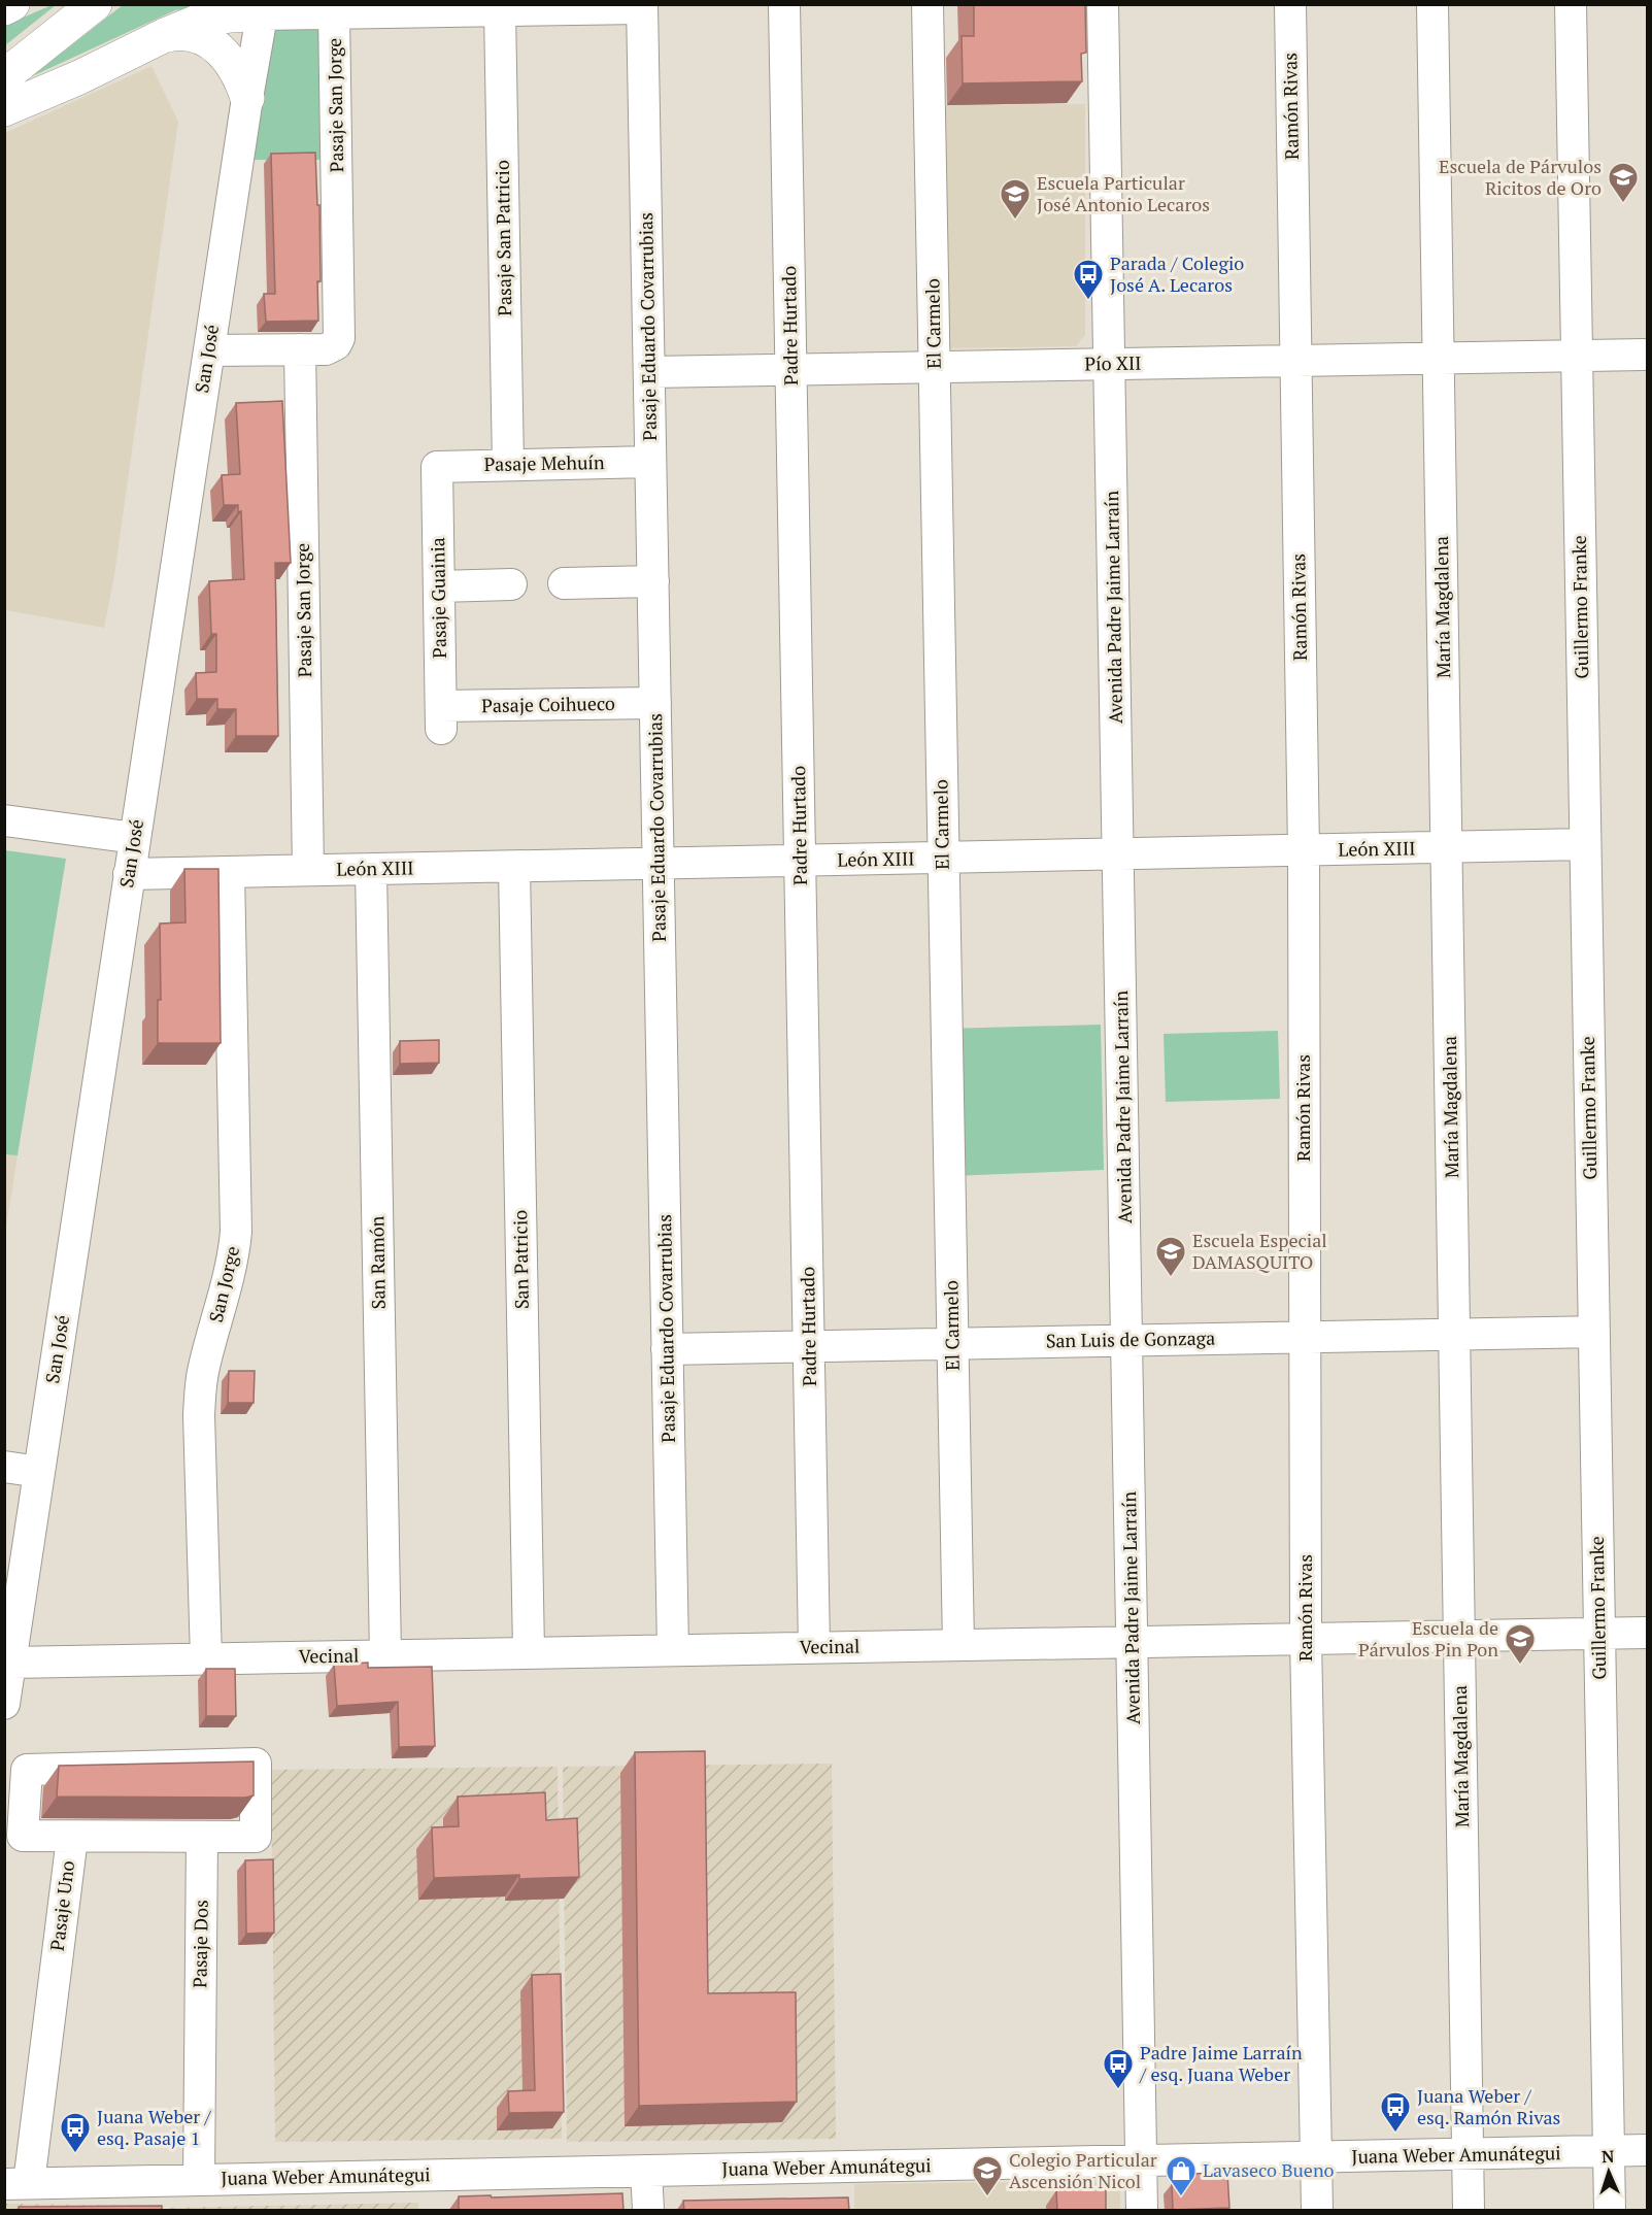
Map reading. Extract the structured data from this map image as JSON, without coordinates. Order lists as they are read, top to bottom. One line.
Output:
{"streets":{"street":["Pasaje San Jorge","Ramón Rivas","Pasaje San Patricio","El Carmelo","Padre Hurtado","Pasaje Eduardo Covarrubias","San José","Pío XII","Pasaje Mehuín","Pasaje Guainia","Avenida Padre Jaime Larraín","María Magdalena","Guillermo Franke","Pasaje Coihueco","León XIII","San Patricio","San Ramón","San Jorge","San Luis de Gonzaga","Vecinal","Pasaje Uno","Pasaje Dos","Juana Weber Amunátegui"]},"crossings":[["Pasaje San Jorge","San José"],["Pasaje San Jorge","León XIII"],["Ramón Rivas","Pío XII"],["Ramón Rivas","León XIII"],["Ramón Rivas","San Luis de Gonzaga"],["Ramón Rivas","Vecinal"],["Ramón Rivas","Juana Weber Amunátegui"],["Pasaje San Patricio","Pasaje Mehuín"],["El Carmelo","Pío XII"],["El Carmelo","León XIII"],["El Carmelo","San Luis de Gonzaga"],["El Carmelo","Vecinal"],["Padre Hurtado","Pío XII"],["Padre Hurtado","León XIII"],["Padre Hurtado","San Luis de Gonzaga"],["Padre Hurtado","Vecinal"],["Pasaje Eduardo Covarrubias","Pío XII"],["Pasaje Eduardo Covarrubias","Pasaje Mehuín"],["Pasaje Eduardo Covarrubias","Pasaje Coihueco"],["Pasaje Eduardo Covarrubias","León XIII"],["Pasaje Eduardo Covarrubias","San Luis de Gonzaga"],["Pasaje Eduardo Covarrubias","Vecinal"],["San José","León XIII"],["San José","Vecinal"],["Pío XII","Avenida Padre Jaime Larraín"],["Pío XII","María Magdalena"],["Pío XII","Guillermo Franke"],["Pasaje Mehuín","Pasaje Guainia"],["Pasaje Guainia","Pasaje Coihueco"],["Avenida Padre Jaime Larraín","León XIII"],["Avenida Padre Jaime Larraín","San Luis de Gonzaga"],["Avenida Padre Jaime Larraín","Vecinal"],["Avenida Padre Jaime Larraín","Juana Weber Amunátegui"],["María Magdalena","León XIII"],["María Magdalena","San Luis de Gonzaga"],["María Magdalena","Vecinal"],["María Magdalena","Juana Weber Amunátegui"],["Guillermo Franke","León XIII"],["Guillermo Franke","San Luis de Gonzaga"],["Guillermo Franke","Vecinal"],["Guillermo Franke","Juana Weber Amunátegui"],["León XIII","San Patricio"],["León XIII","San Ramón"],["León XIII","San Jorge"],["San Patricio","Vecinal"],["San Ramón","Vecinal"],["San Jorge","Vecinal"],["Pasaje Uno","Pasaje Dos"],["Pasaje Uno","Juana Weber Amunátegui"],["Pasaje Dos","Juana Weber Amunátegui"]],"places":{"school or university":["Escuela de Párvulos Ricitos de Oro","Escuela Particular José Antonio Lecaros","Escuela Especial DAMASQUITO","Escuela de Párvulos Pin Pon","Colegio Particular Ascensión Nicol"],"bus stop":["Parada / Colegio José A. Lecaros","Padre Jaime Larraín / esq. Juana Weber","Juana Weber / esq. Ramón Rivas","Juana Weber / esq. Pasaje 1"],"shop":["Lavaseco Bueno"]},"north":"top"}
